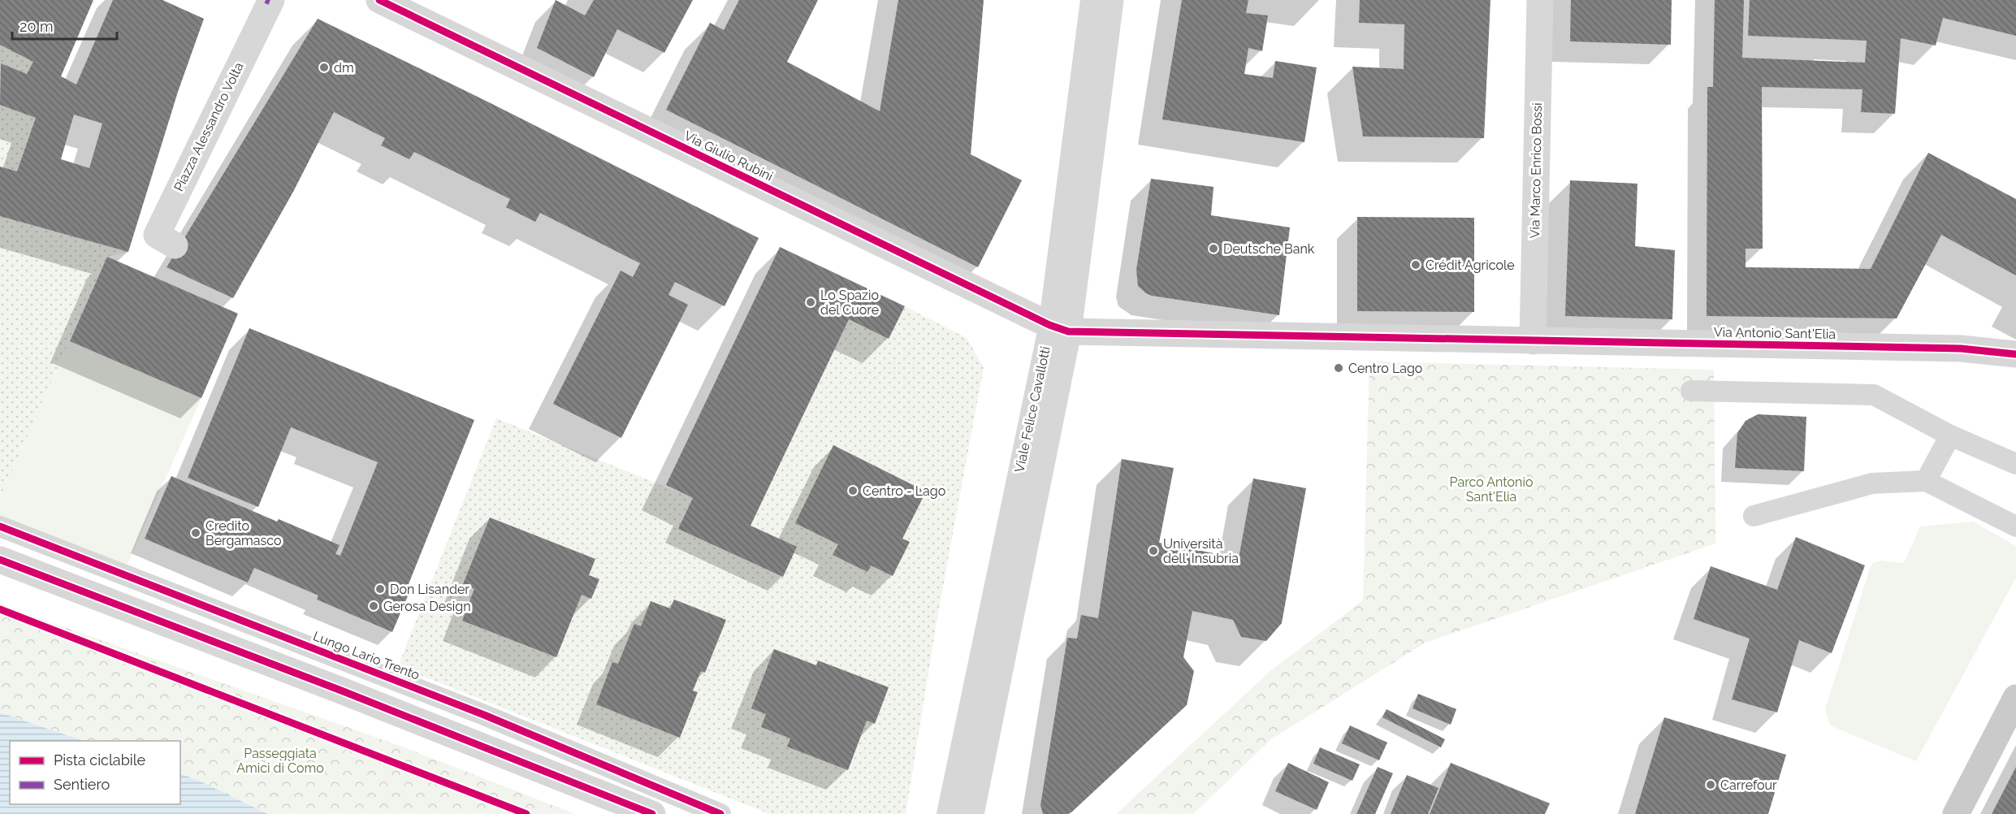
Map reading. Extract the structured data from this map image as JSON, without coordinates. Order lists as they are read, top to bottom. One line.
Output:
{"streets":{"street":["Piazza Alessandro Volta","Via Giulio Rubini","Via Marco Enrico Bossi","Via Antonio Sant'Elia","Viale Felice Cavallotti"],"lane":["Lungo Lario Trento"]},"crossings":[["Via Giulio Rubini","Via Antonio Sant'Elia"],["Via Giulio Rubini","Viale Felice Cavallotti"],["Via Marco Enrico Bossi","Via Antonio Sant'Elia"],["Via Antonio Sant'Elia","Viale Felice Cavallotti"]],"parks":["Parco Antonio Sant'Elia","Passeggiata Amici di Como"],"places":["dm","Deutsche Bank","Crédit Agricole","Lo Spazio del Cuore","Centro Lago","Centro - Lago","Credito Bergamasco","Università dell' Insubria","Don Lisander","Gerosa Design","Carrefour"],"legend":["Pista ciclabile","Sentiero"],"scale_bar":"20 m"}
